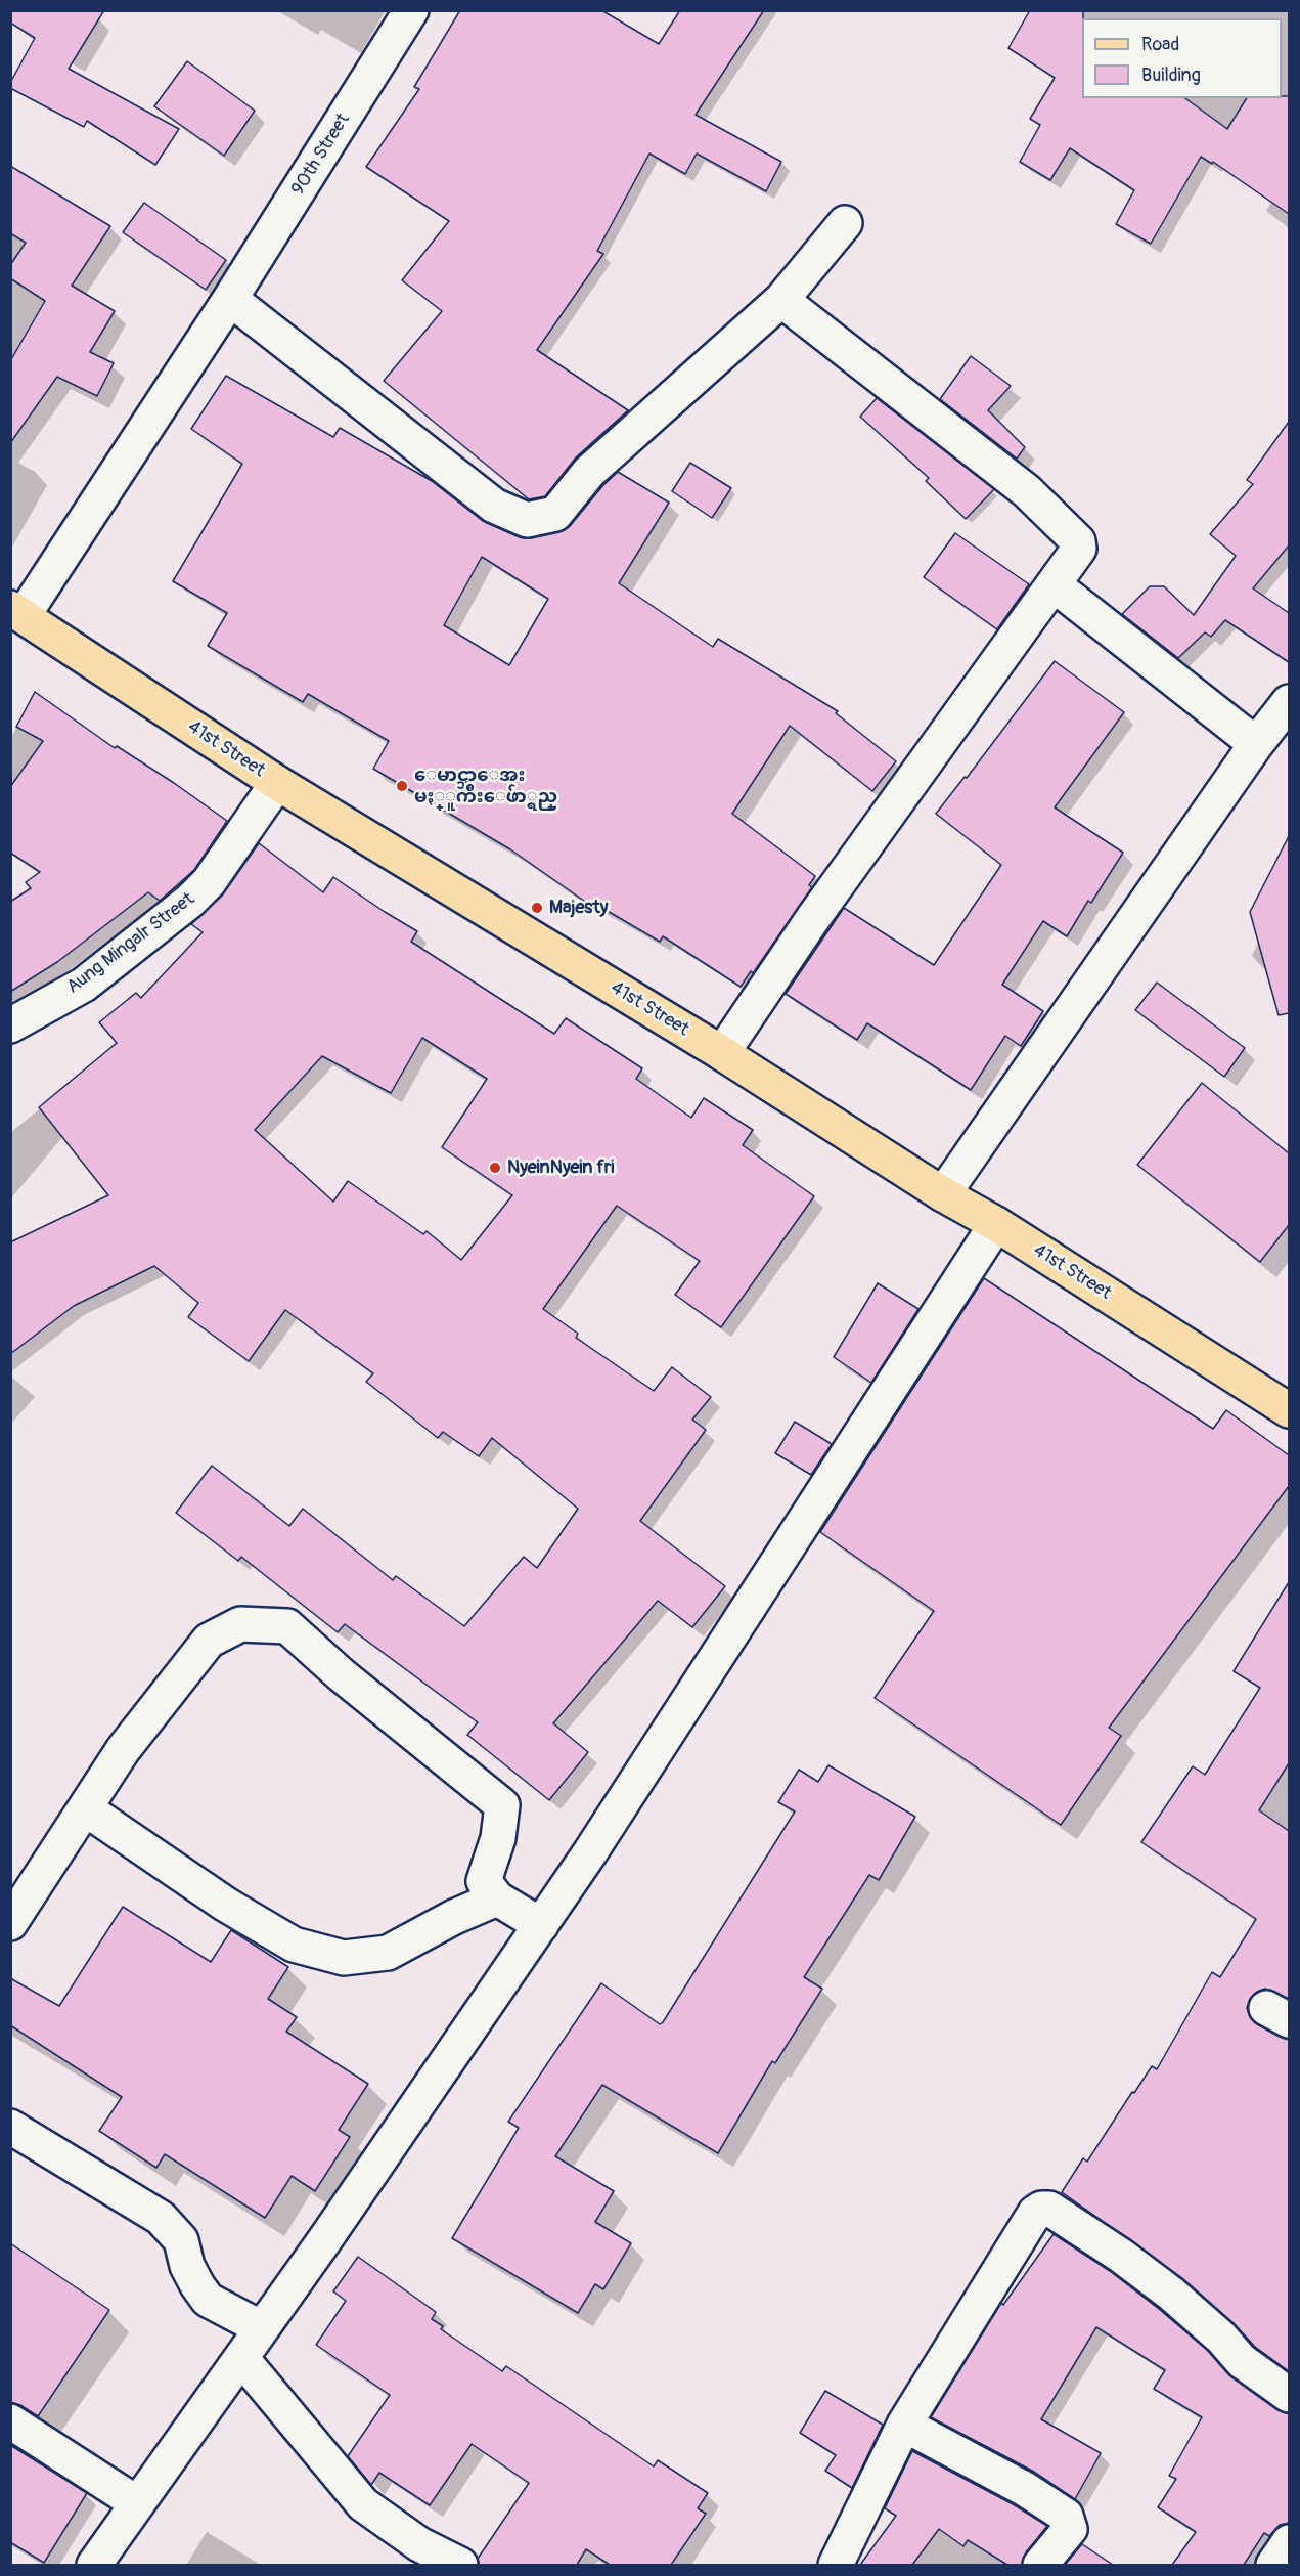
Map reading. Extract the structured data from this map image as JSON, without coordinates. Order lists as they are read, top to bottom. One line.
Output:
{"streets":{"main road":["41st Street"],"street":["90th Street","Aung Mingalr Street"]},"crossings":[["90th Street","41st Street"],["41st Street","Aung Mingalr Street"]],"places":["ေမာင္သာေအး မႏ္ူက်ီးေဖ်ာ္ရည္","Majesty","NyeinNyein fri"],"legend":["Road","Building"]}
